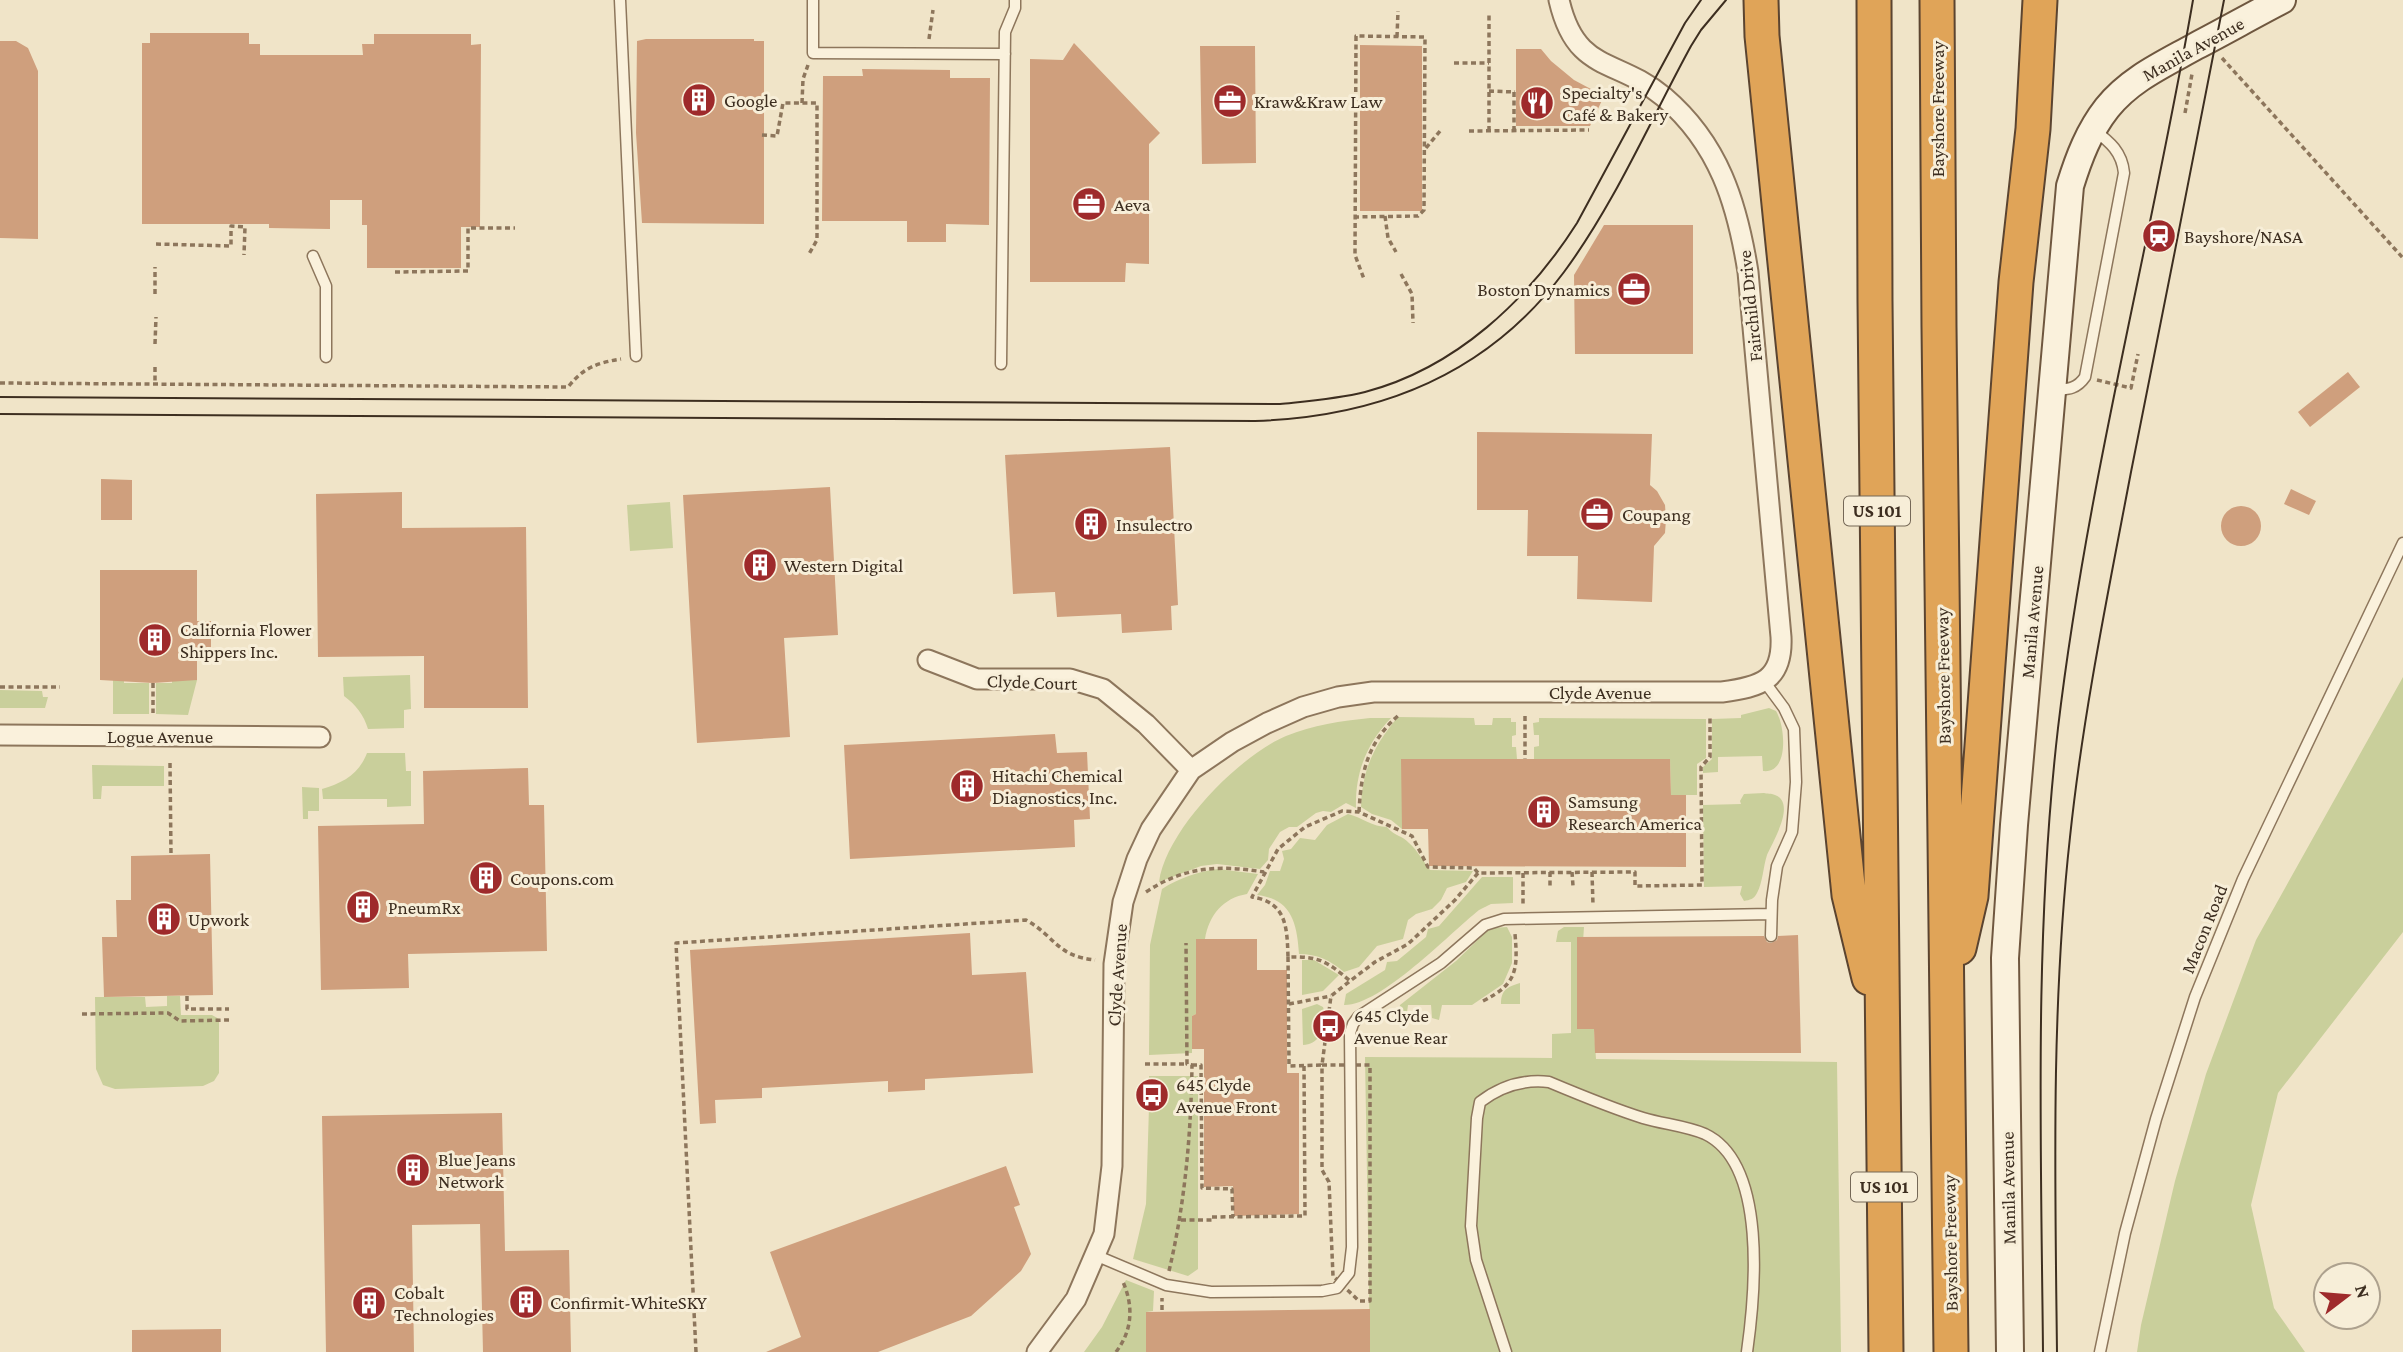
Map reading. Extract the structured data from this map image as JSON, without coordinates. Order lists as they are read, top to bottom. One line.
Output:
{"streets":{"highway":["Bayshore Freeway","US 101"],"main road":["Manila Avenue"],"street":["Fairchild Drive","Clyde Court","Clyde Avenue","Logue Avenue"],"lane":["Macon Road"]},"crossings":[["Fairchild Drive","Clyde Avenue"],["Clyde Court","Clyde Avenue"]],"places":{"building":["Google","Insulectro","Western Digital","California Flower Shippers Inc.","Hitachi Chemical Diagnostics, Inc.","Samsung Research America","Coupons.com","PneumRx","Upwork","Blue Jeans Network","Confirmit-WhiteSKY","Cobalt Technologies"],"office":["Kraw&Kraw Law","Aeva","Boston Dynamics","Coupang"],"restaurant":["Specialty's Café & Bakery"],"station":["Bayshore/NASA"],"bus stop":["645 Clyde Avenue Rear","645 Clyde Avenue Front"]},"north":"right"}
